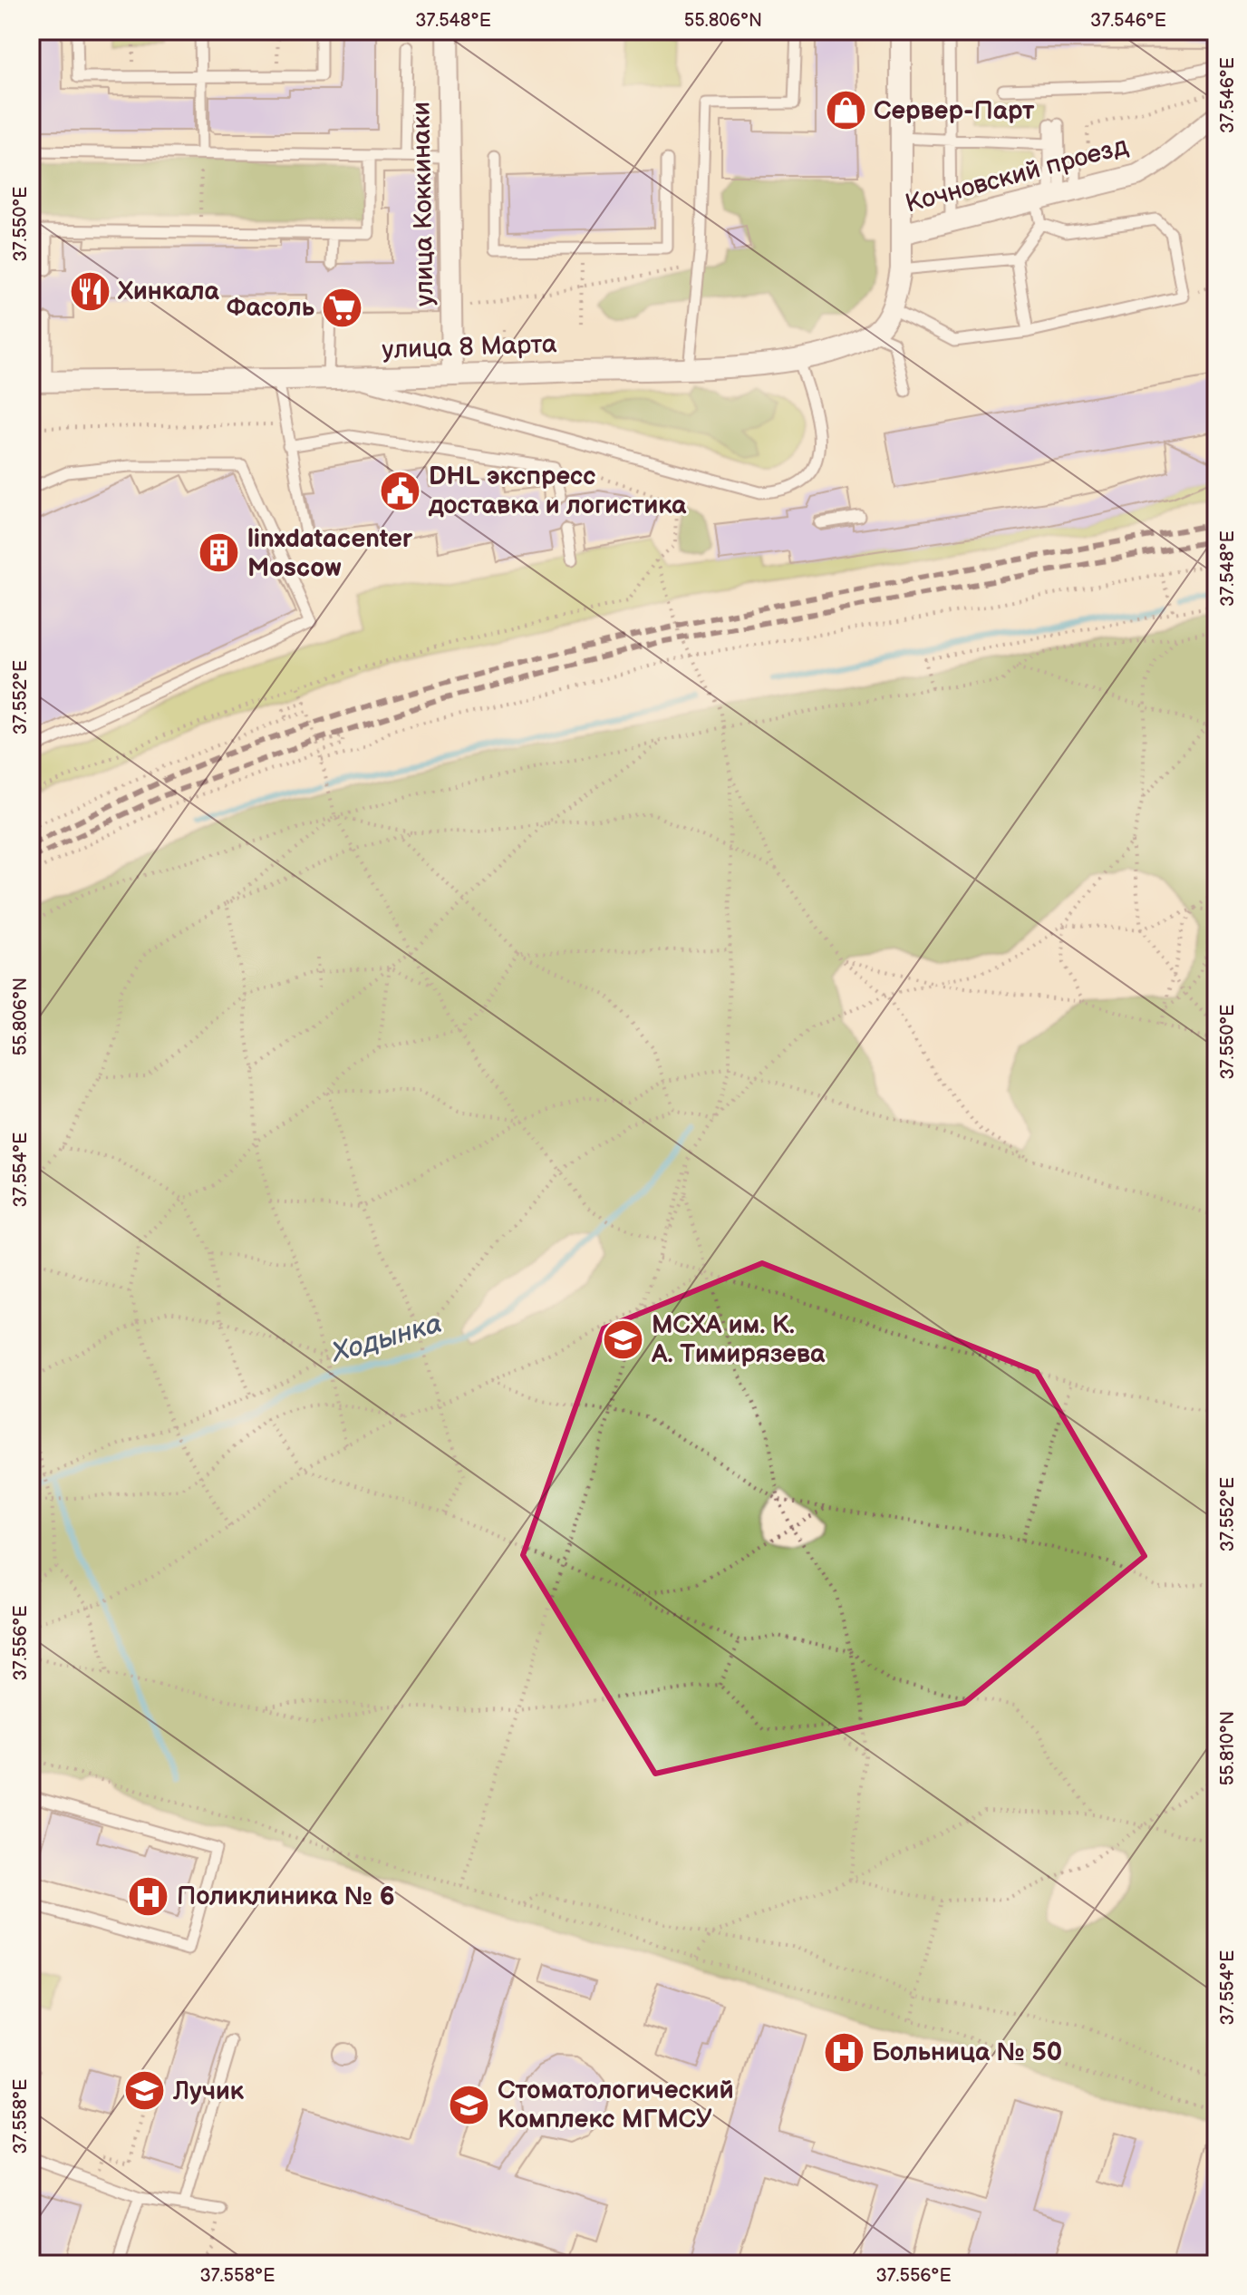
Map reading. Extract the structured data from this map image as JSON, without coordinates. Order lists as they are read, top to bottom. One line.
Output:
{"streets":{"street":["Кочновский проезд","улица Коккинаки","улица 8 Марта"]},"crossings":[["улица Коккинаки","улица 8 Марта"]],"water":["Ходынка"],"places":{"shop":["Сервер-Парт"],"restaurant":["Хинкала"],"supermarket":["Фасоль"],"public building":["DHL экспресс доставка и логистика"],"building":["linxdatacenter Moscow"],"school or university":["МСХА им. К. А. Тимирязева","Лучик","Стоматологический Комплекс МГМСУ"],"hospital":["Поликлиника № 6","Больница № 50"]},"coordinates":["37.548°E","55.806°N","37.546°E","37.550°E","37.552°E","37.554°E","37.556°E","55.810°N","37.558°E"]}
